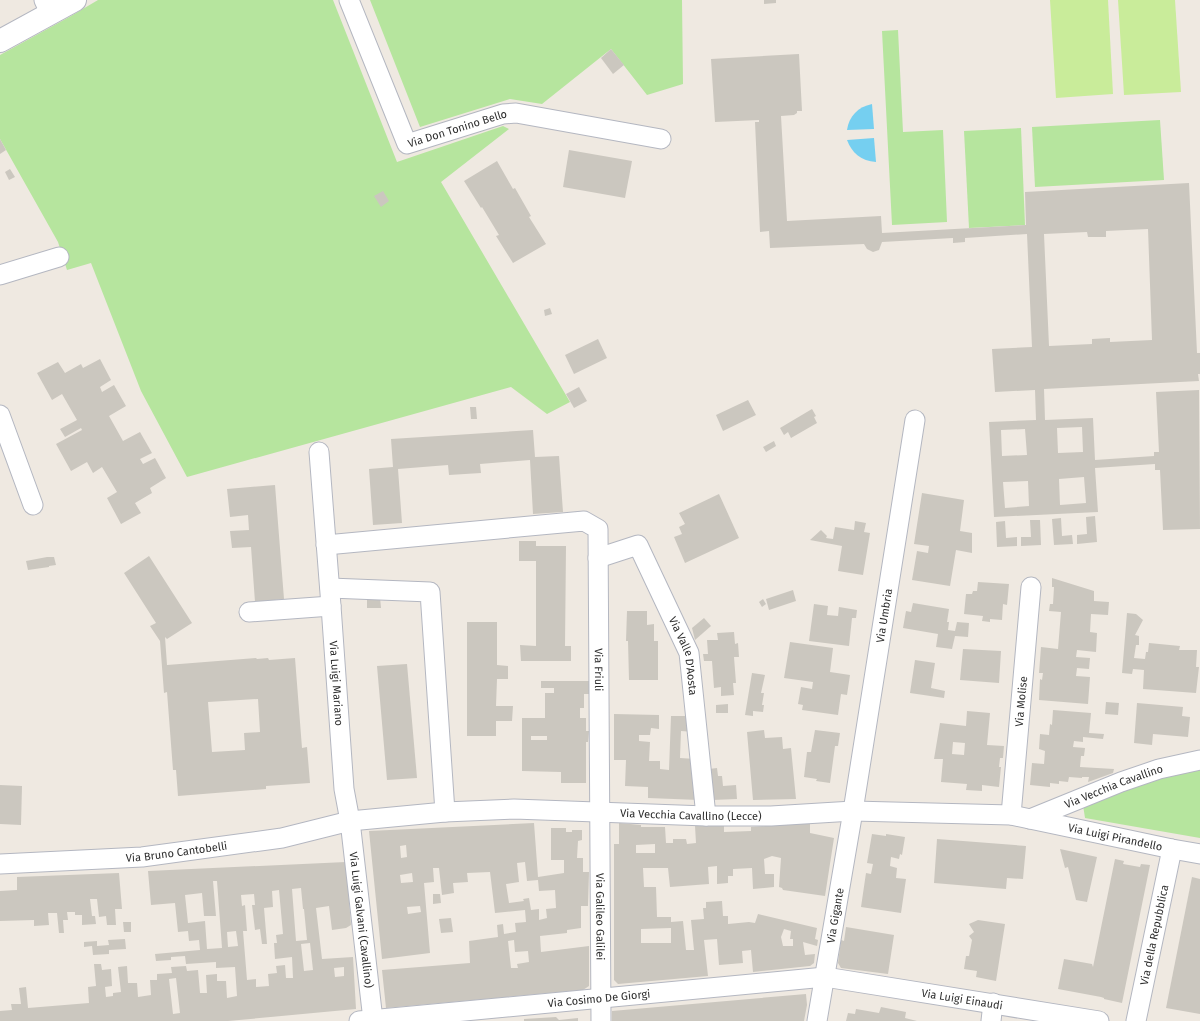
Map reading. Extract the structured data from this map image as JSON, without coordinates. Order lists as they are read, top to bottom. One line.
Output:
{"streets":{"street":["Via Don Tonino Bello","Via Umbria","Via Valle D'Aosta","Via Friuli","Via Luigi Mariano","Via Molise","Via Vecchia Cavallino","Via Vecchia Cavallino (Lecce)","Via Luigi Pirandello","Via Bruno Cantobelli","Via Galileo Galilei","Via Gigante","Via Luigi Galvani (Cavallino)","Via della Repubblica","Via Cosimo De Giorgi","Via Luigi Einaudi"]},"crossings":[["Via Umbria","Via Vecchia Cavallino (Lecce)"],["Via Umbria","Via Gigante"],["Via Valle D'Aosta","Via Friuli"],["Via Valle D'Aosta","Via Vecchia Cavallino (Lecce)"],["Via Friuli","Via Luigi Mariano"],["Via Friuli","Via Vecchia Cavallino (Lecce)"],["Via Friuli","Via Galileo Galilei"],["Via Luigi Mariano","Via Vecchia Cavallino (Lecce)"],["Via Luigi Mariano","Via Bruno Cantobelli"],["Via Luigi Mariano","Via Luigi Galvani (Cavallino)"],["Via Molise","Via Vecchia Cavallino (Lecce)"],["Via Vecchia Cavallino","Via Vecchia Cavallino (Lecce)"],["Via Vecchia Cavallino","Via Luigi Pirandello"],["Via Vecchia Cavallino (Lecce)","Via Luigi Pirandello"],["Via Vecchia Cavallino (Lecce)","Via Bruno Cantobelli"],["Via Vecchia Cavallino (Lecce)","Via Galileo Galilei"],["Via Vecchia Cavallino (Lecce)","Via Gigante"],["Via Vecchia Cavallino (Lecce)","Via Luigi Galvani (Cavallino)"],["Via Luigi Pirandello","Via della Repubblica"],["Via Bruno Cantobelli","Via Luigi Galvani (Cavallino)"],["Via Galileo Galilei","Via Cosimo De Giorgi"],["Via Gigante","Via Cosimo De Giorgi"],["Via Gigante","Via Luigi Einaudi"],["Via Luigi Galvani (Cavallino)","Via Cosimo De Giorgi"],["Via Cosimo De Giorgi","Via Luigi Einaudi"]]}
